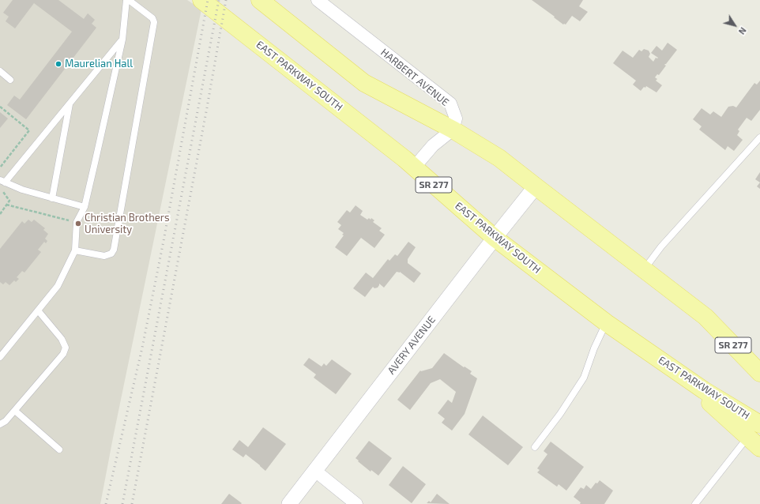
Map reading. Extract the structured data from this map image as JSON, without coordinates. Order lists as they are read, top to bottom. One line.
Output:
{"streets":{"main road":["EAST PARKWAY SOUTH","SR 277"],"street":["HARBERT AVENUE","AVERY AVENUE"]},"crossings":[["EAST PARKWAY SOUTH","AVERY AVENUE"],["HARBERT AVENUE","SR 277"],["SR 277","AVERY AVENUE"]],"places":["Maurelian Hall","Christian Brothers University"],"north":"bottom right"}
